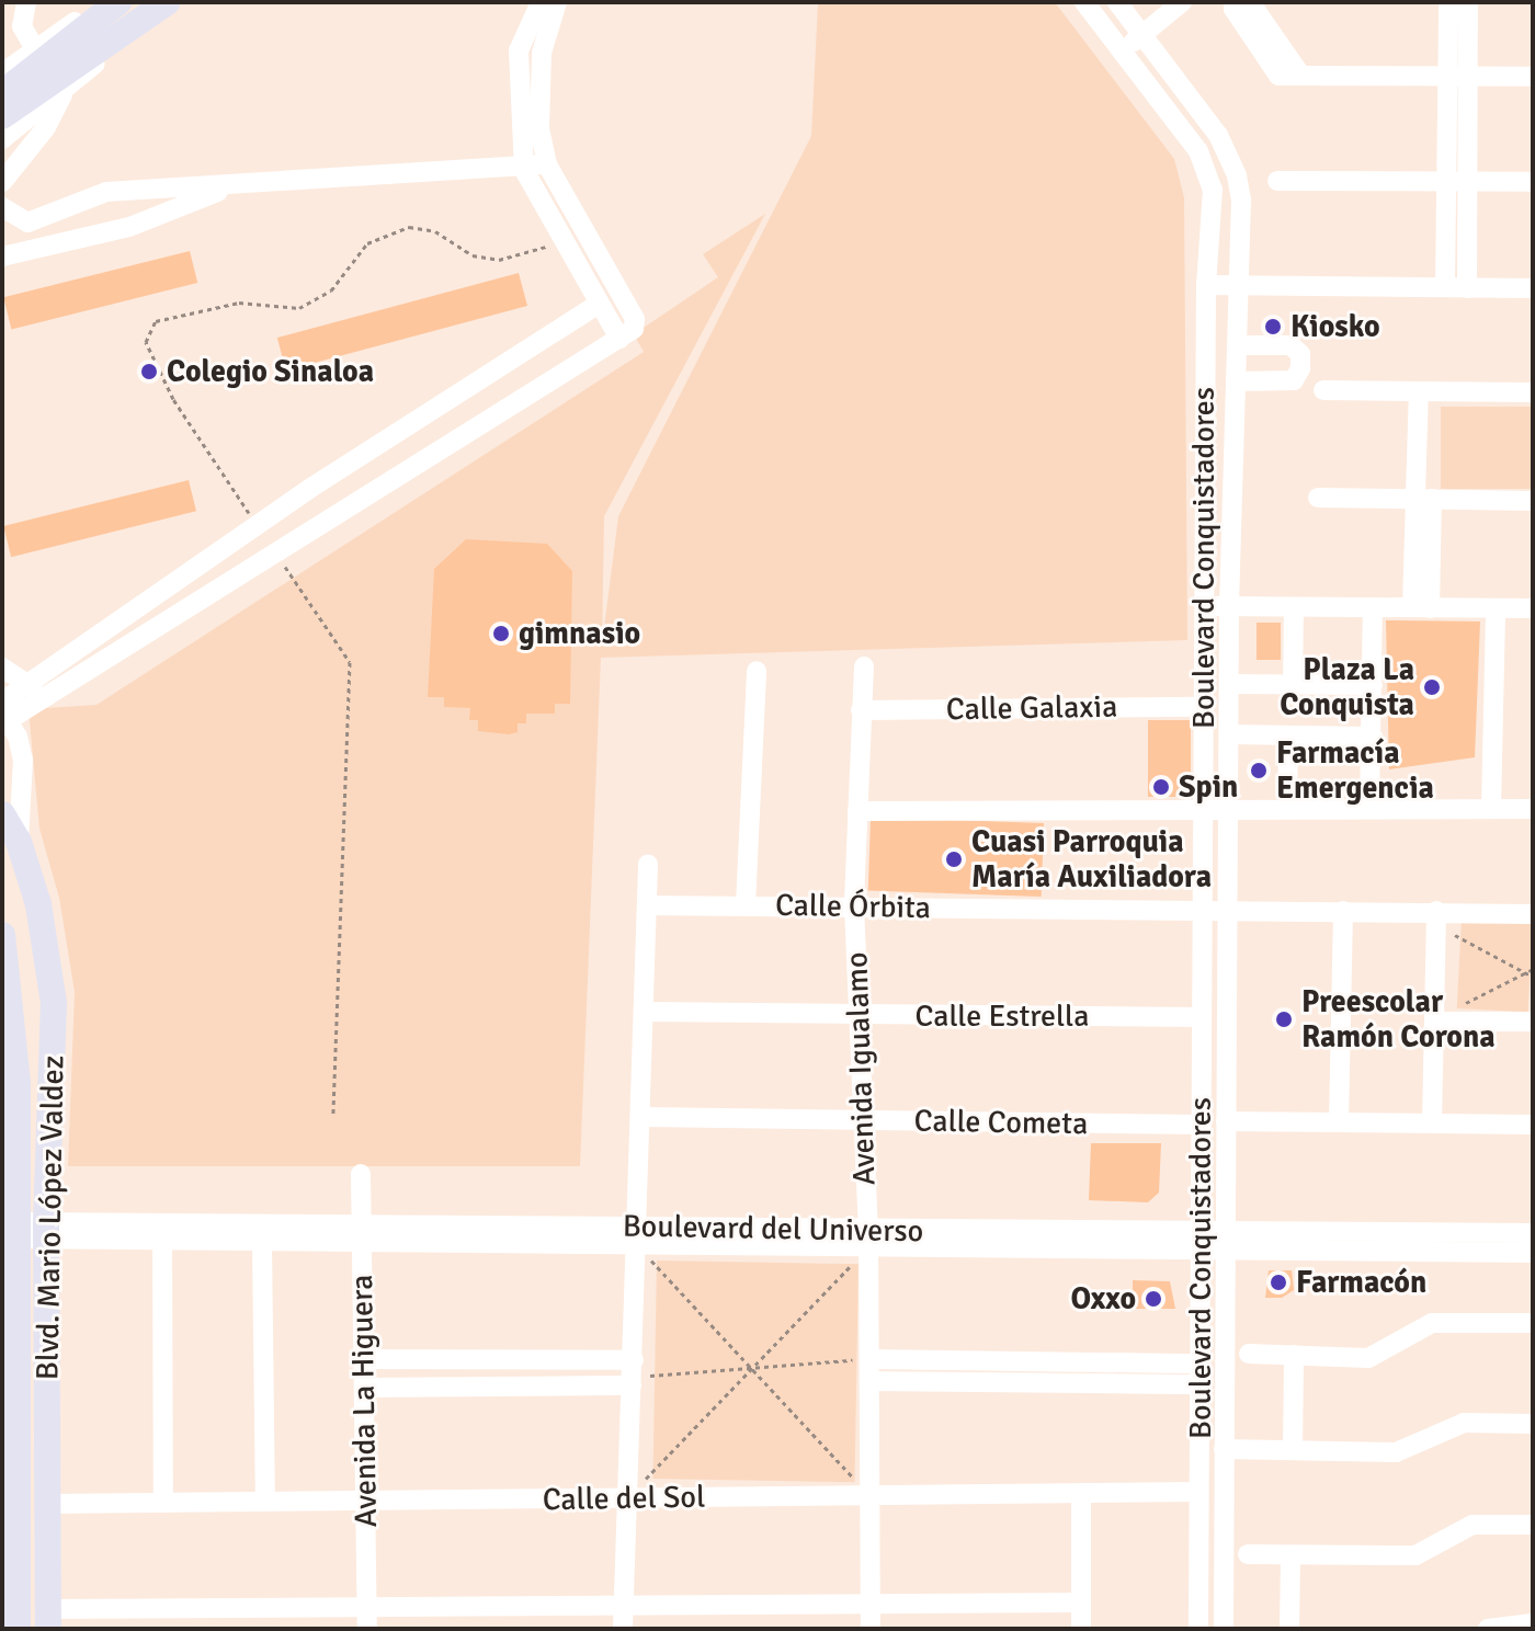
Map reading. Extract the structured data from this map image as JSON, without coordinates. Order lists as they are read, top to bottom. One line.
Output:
{"streets":{"main road":["Blvd. Mario López Valdez"],"street":["Boulevard Conquistadores","Calle Galaxia","Calle Órbita","Calle Estrella","Avenida Igualamo","Calle Cometa","Boulevard del Universo","Avenida La Higuera","Calle del Sol"]},"crossings":[["Boulevard Conquistadores","Calle Galaxia"],["Boulevard Conquistadores","Calle Órbita"],["Boulevard Conquistadores","Calle Estrella"],["Boulevard Conquistadores","Calle Cometa"],["Boulevard Conquistadores","Boulevard del Universo"],["Boulevard Conquistadores","Calle del Sol"],["Calle Galaxia","Avenida Igualamo"],["Calle Órbita","Avenida Igualamo"],["Calle Estrella","Avenida Igualamo"],["Avenida Igualamo","Calle Cometa"],["Avenida Igualamo","Boulevard del Universo"],["Avenida Igualamo","Calle del Sol"],["Blvd. Mario López Valdez","Boulevard del Universo"],["Blvd. Mario López Valdez","Calle del Sol"],["Boulevard del Universo","Avenida La Higuera"],["Avenida La Higuera","Calle del Sol"]],"places":["Kiosko","Colegio Sinaloa","gimnasio","Plaza La Conquista","Farmacía Emergencia","Spin","Cuasi Parroquia María Auxiliadora","Preescolar Ramón Corona","Farmacón","Oxxo"]}
